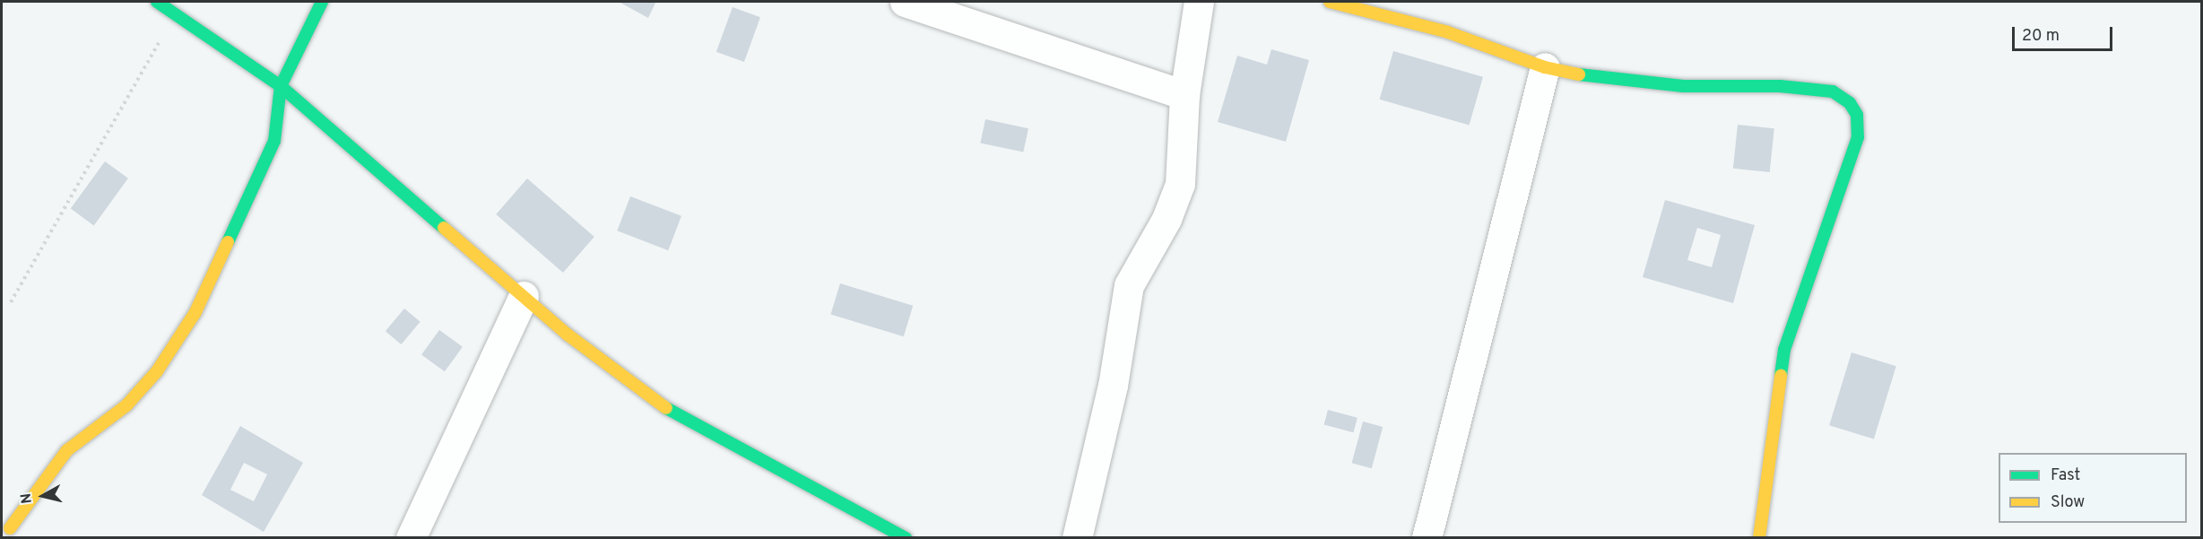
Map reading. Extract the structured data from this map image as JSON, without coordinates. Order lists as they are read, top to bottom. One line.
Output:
{"legend":["Fast","Slow"],"scale_bar":"20 m","north":"left"}
